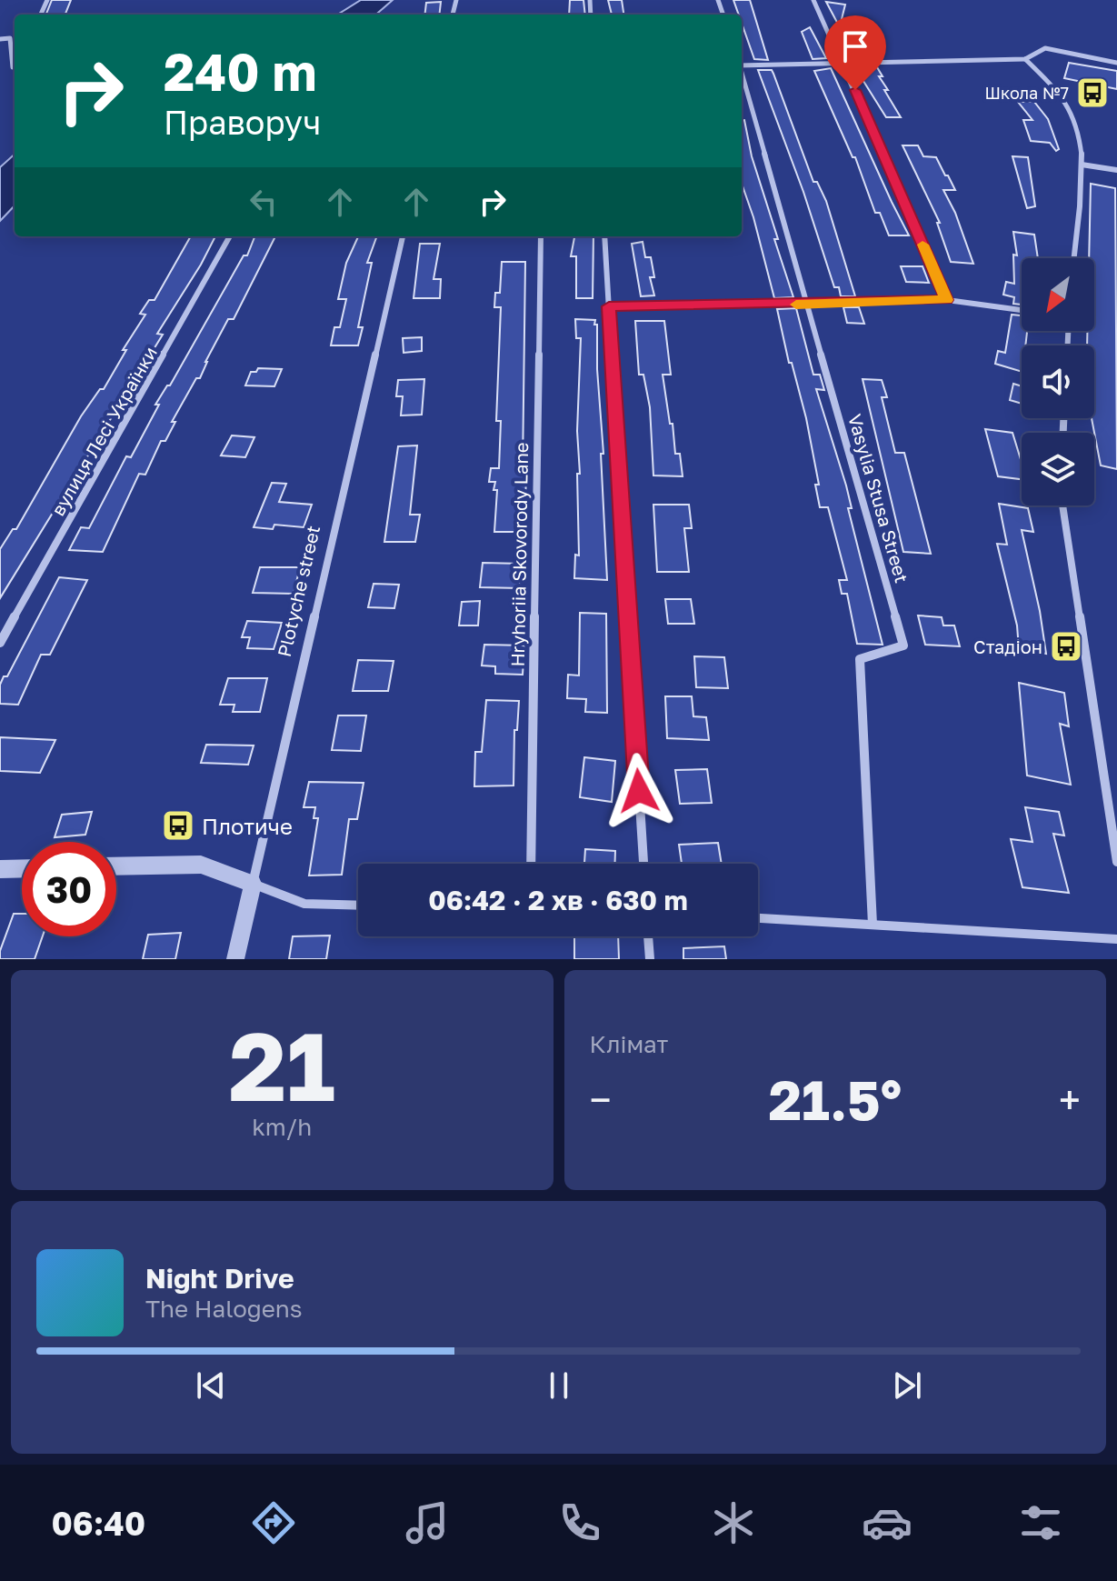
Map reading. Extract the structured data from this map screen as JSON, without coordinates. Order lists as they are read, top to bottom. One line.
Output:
{"streets":{"street":["вулиця Лесі Українки","Vasylia Stusa Street","Hryhoriia Skovorody Lane","Plotyche street"]},"places":{"bus stop":["Школа №7","Стадіон","Плотиче"]},"north":"bottom left","page":{"turn":["240 m","Праворуч"],"limit":"30","trip":"06:42 · 2 хв · 630 m","tile":[["21","km/h"],"Клімат"],"heat":["−","21.5°","+"],"song":["Night Drive","The Halogens"],"tabs":"06:40"}}
